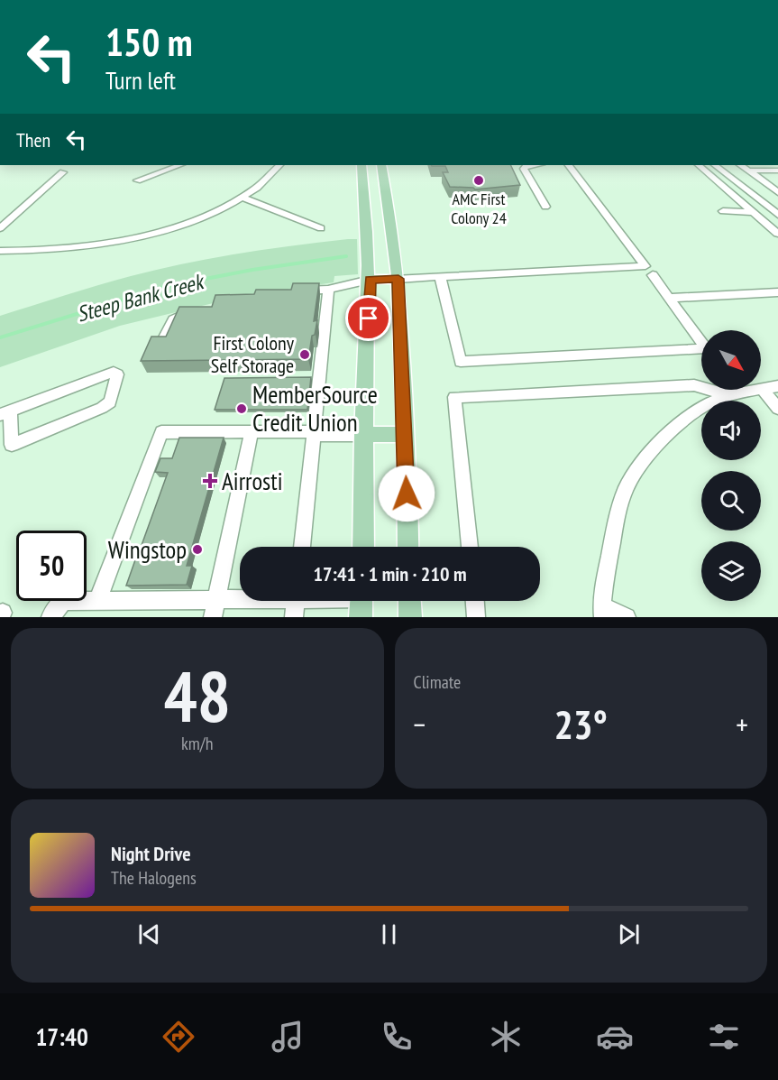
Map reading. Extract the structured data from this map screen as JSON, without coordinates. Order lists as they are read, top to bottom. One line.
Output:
{"water":["Steep Bank Creek"],"places":{"other":["AMC First Colony 24","First Colony Self Storage","MemberSource Credit Union","Wingstop"],"health":["Airrosti"]},"north":"bottom right","page":{"turn":["150 m","Turn left"],"then":"Then","limit":"50","trip":"17:41 · 1 min · 210 m","tile":[["48","km/h"],"Climate"],"heat":["−","23°","+"],"song":["Night Drive","The Halogens"],"tabs":"17:40"}}
